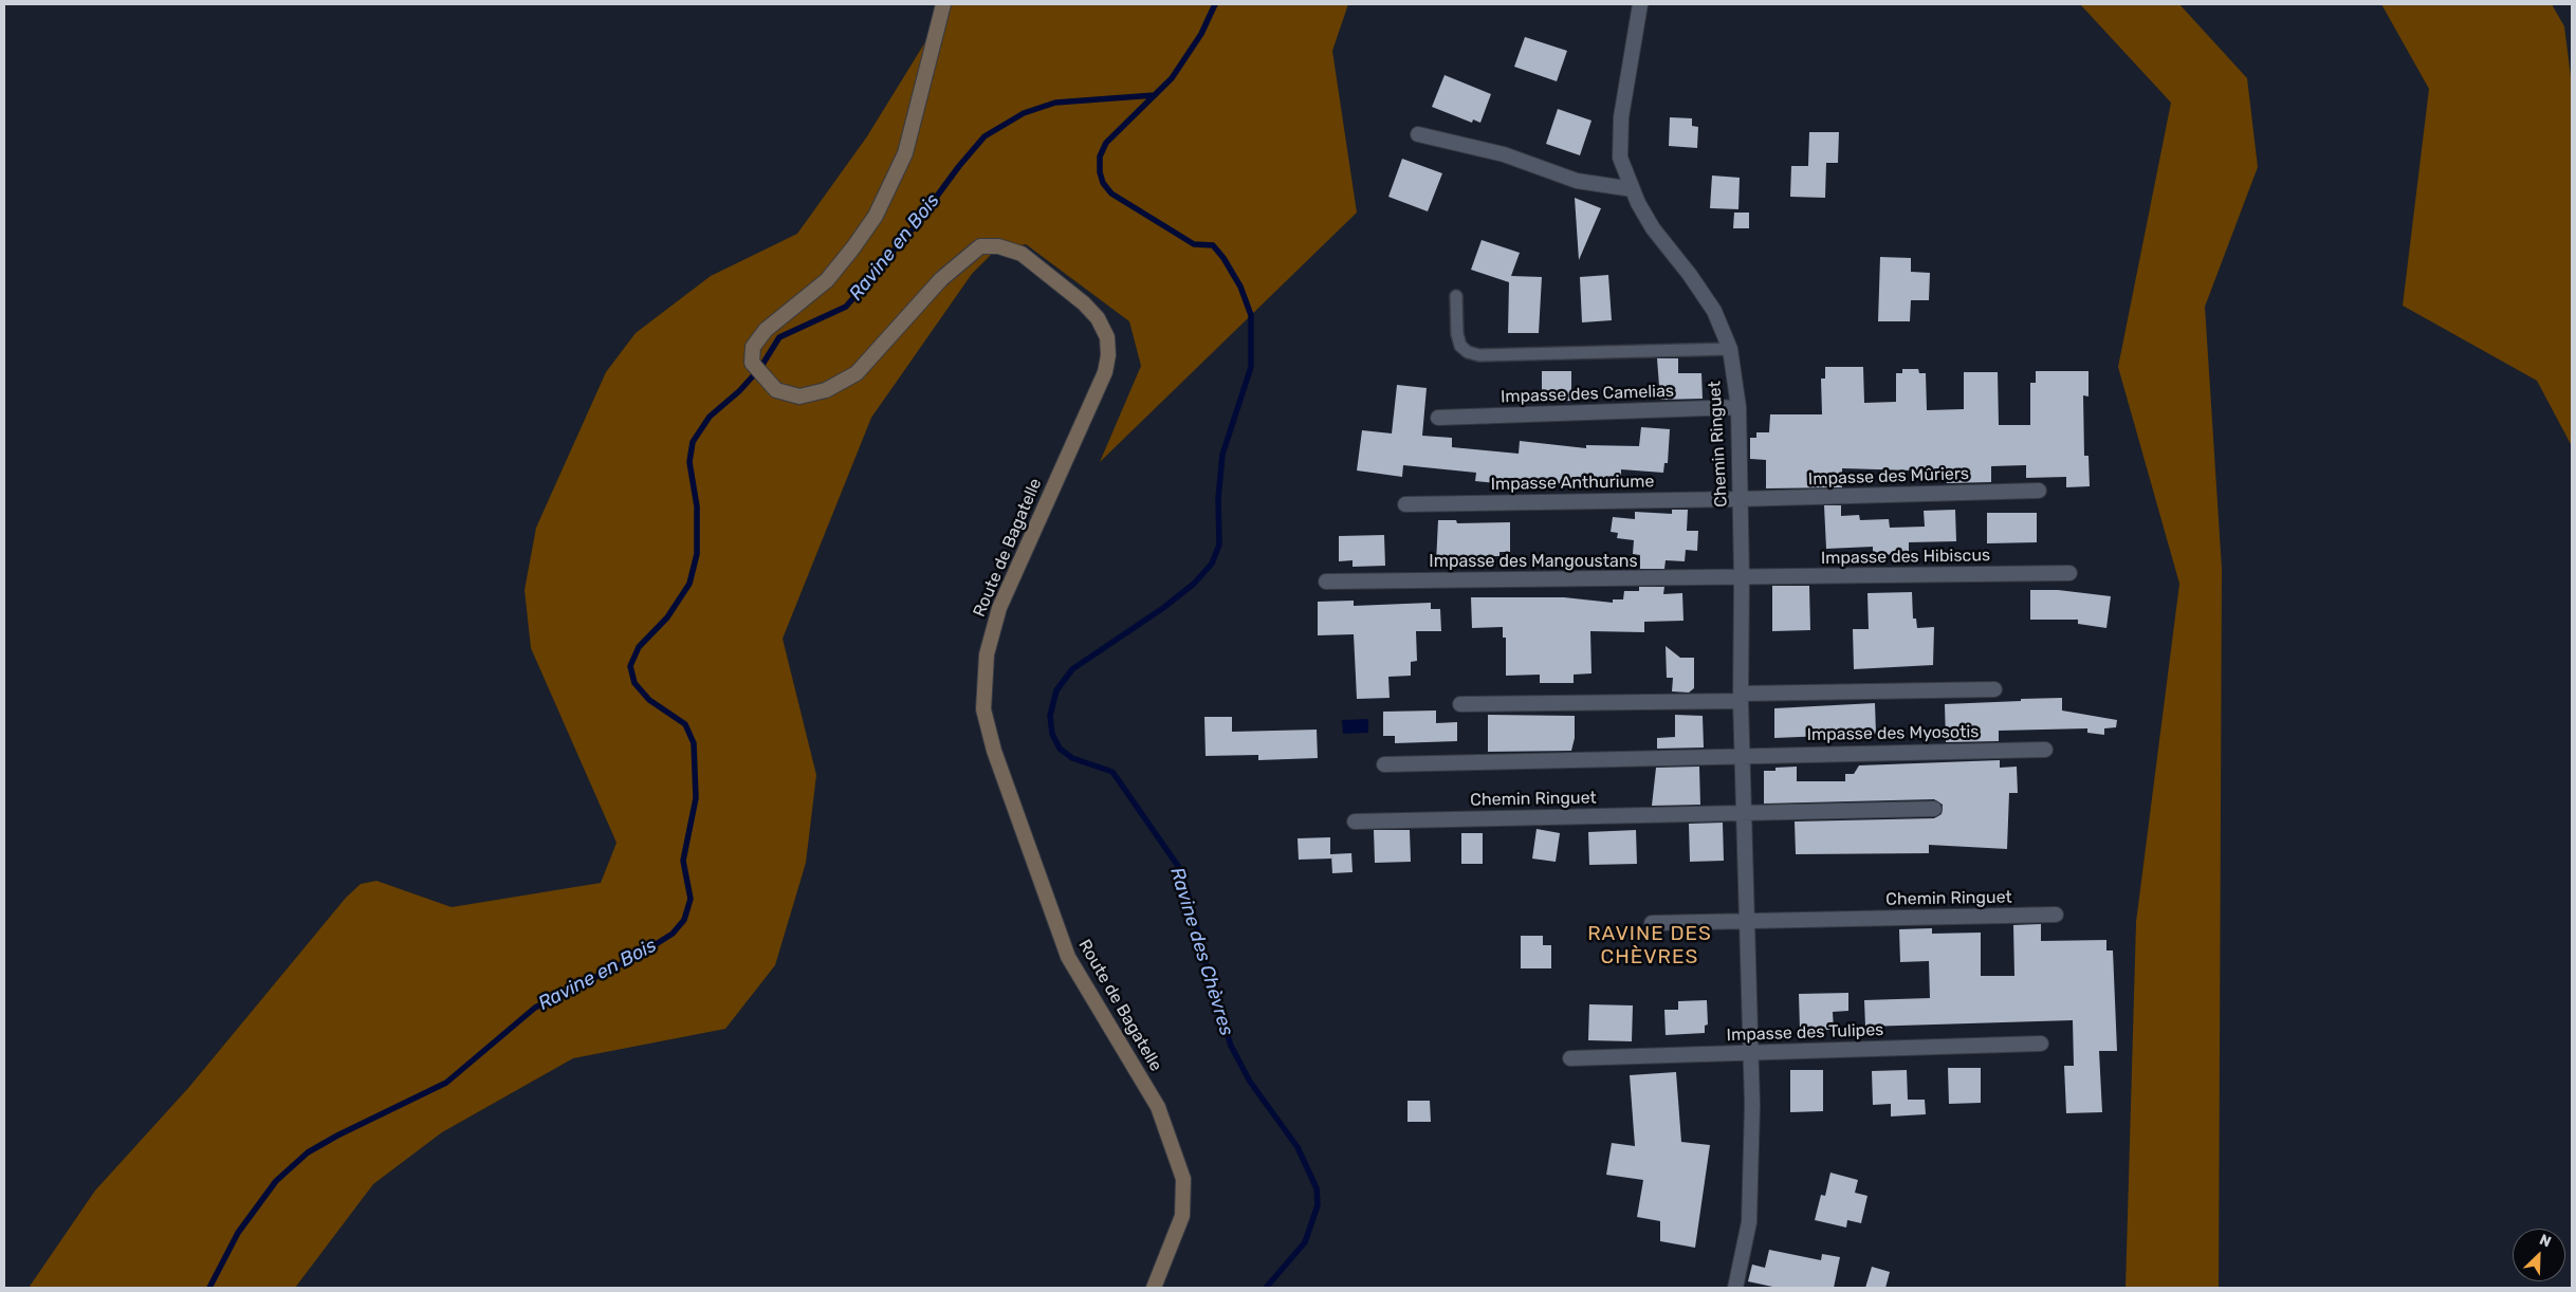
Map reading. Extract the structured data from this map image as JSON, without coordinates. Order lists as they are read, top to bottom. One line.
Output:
{"streets":{"main road":["Route de Bagatelle"],"street":["Impasse des Camelias","Chemin Ringuet","Impasse des Mûriers","Impasse Anthuriume","Impasse des Hibiscus","Impasse des Mangoustans","Impasse des Myosotis","Impasse des Tulipes"]},"crossings":[["Impasse des Camelias","Chemin Ringuet"],["Chemin Ringuet","Impasse des Mûriers"],["Chemin Ringuet","Impasse Anthuriume"],["Chemin Ringuet","Impasse des Hibiscus"],["Chemin Ringuet","Impasse des Mangoustans"],["Chemin Ringuet","Impasse des Myosotis"],["Chemin Ringuet","Impasse des Tulipes"],["Impasse des Mûriers","Impasse Anthuriume"],["Impasse des Hibiscus","Impasse des Mangoustans"]],"districts":["RAVINE DES CHÈVRES"],"water":["Ravine en Bois","Ravine des Chèvres"],"north":"top right"}
